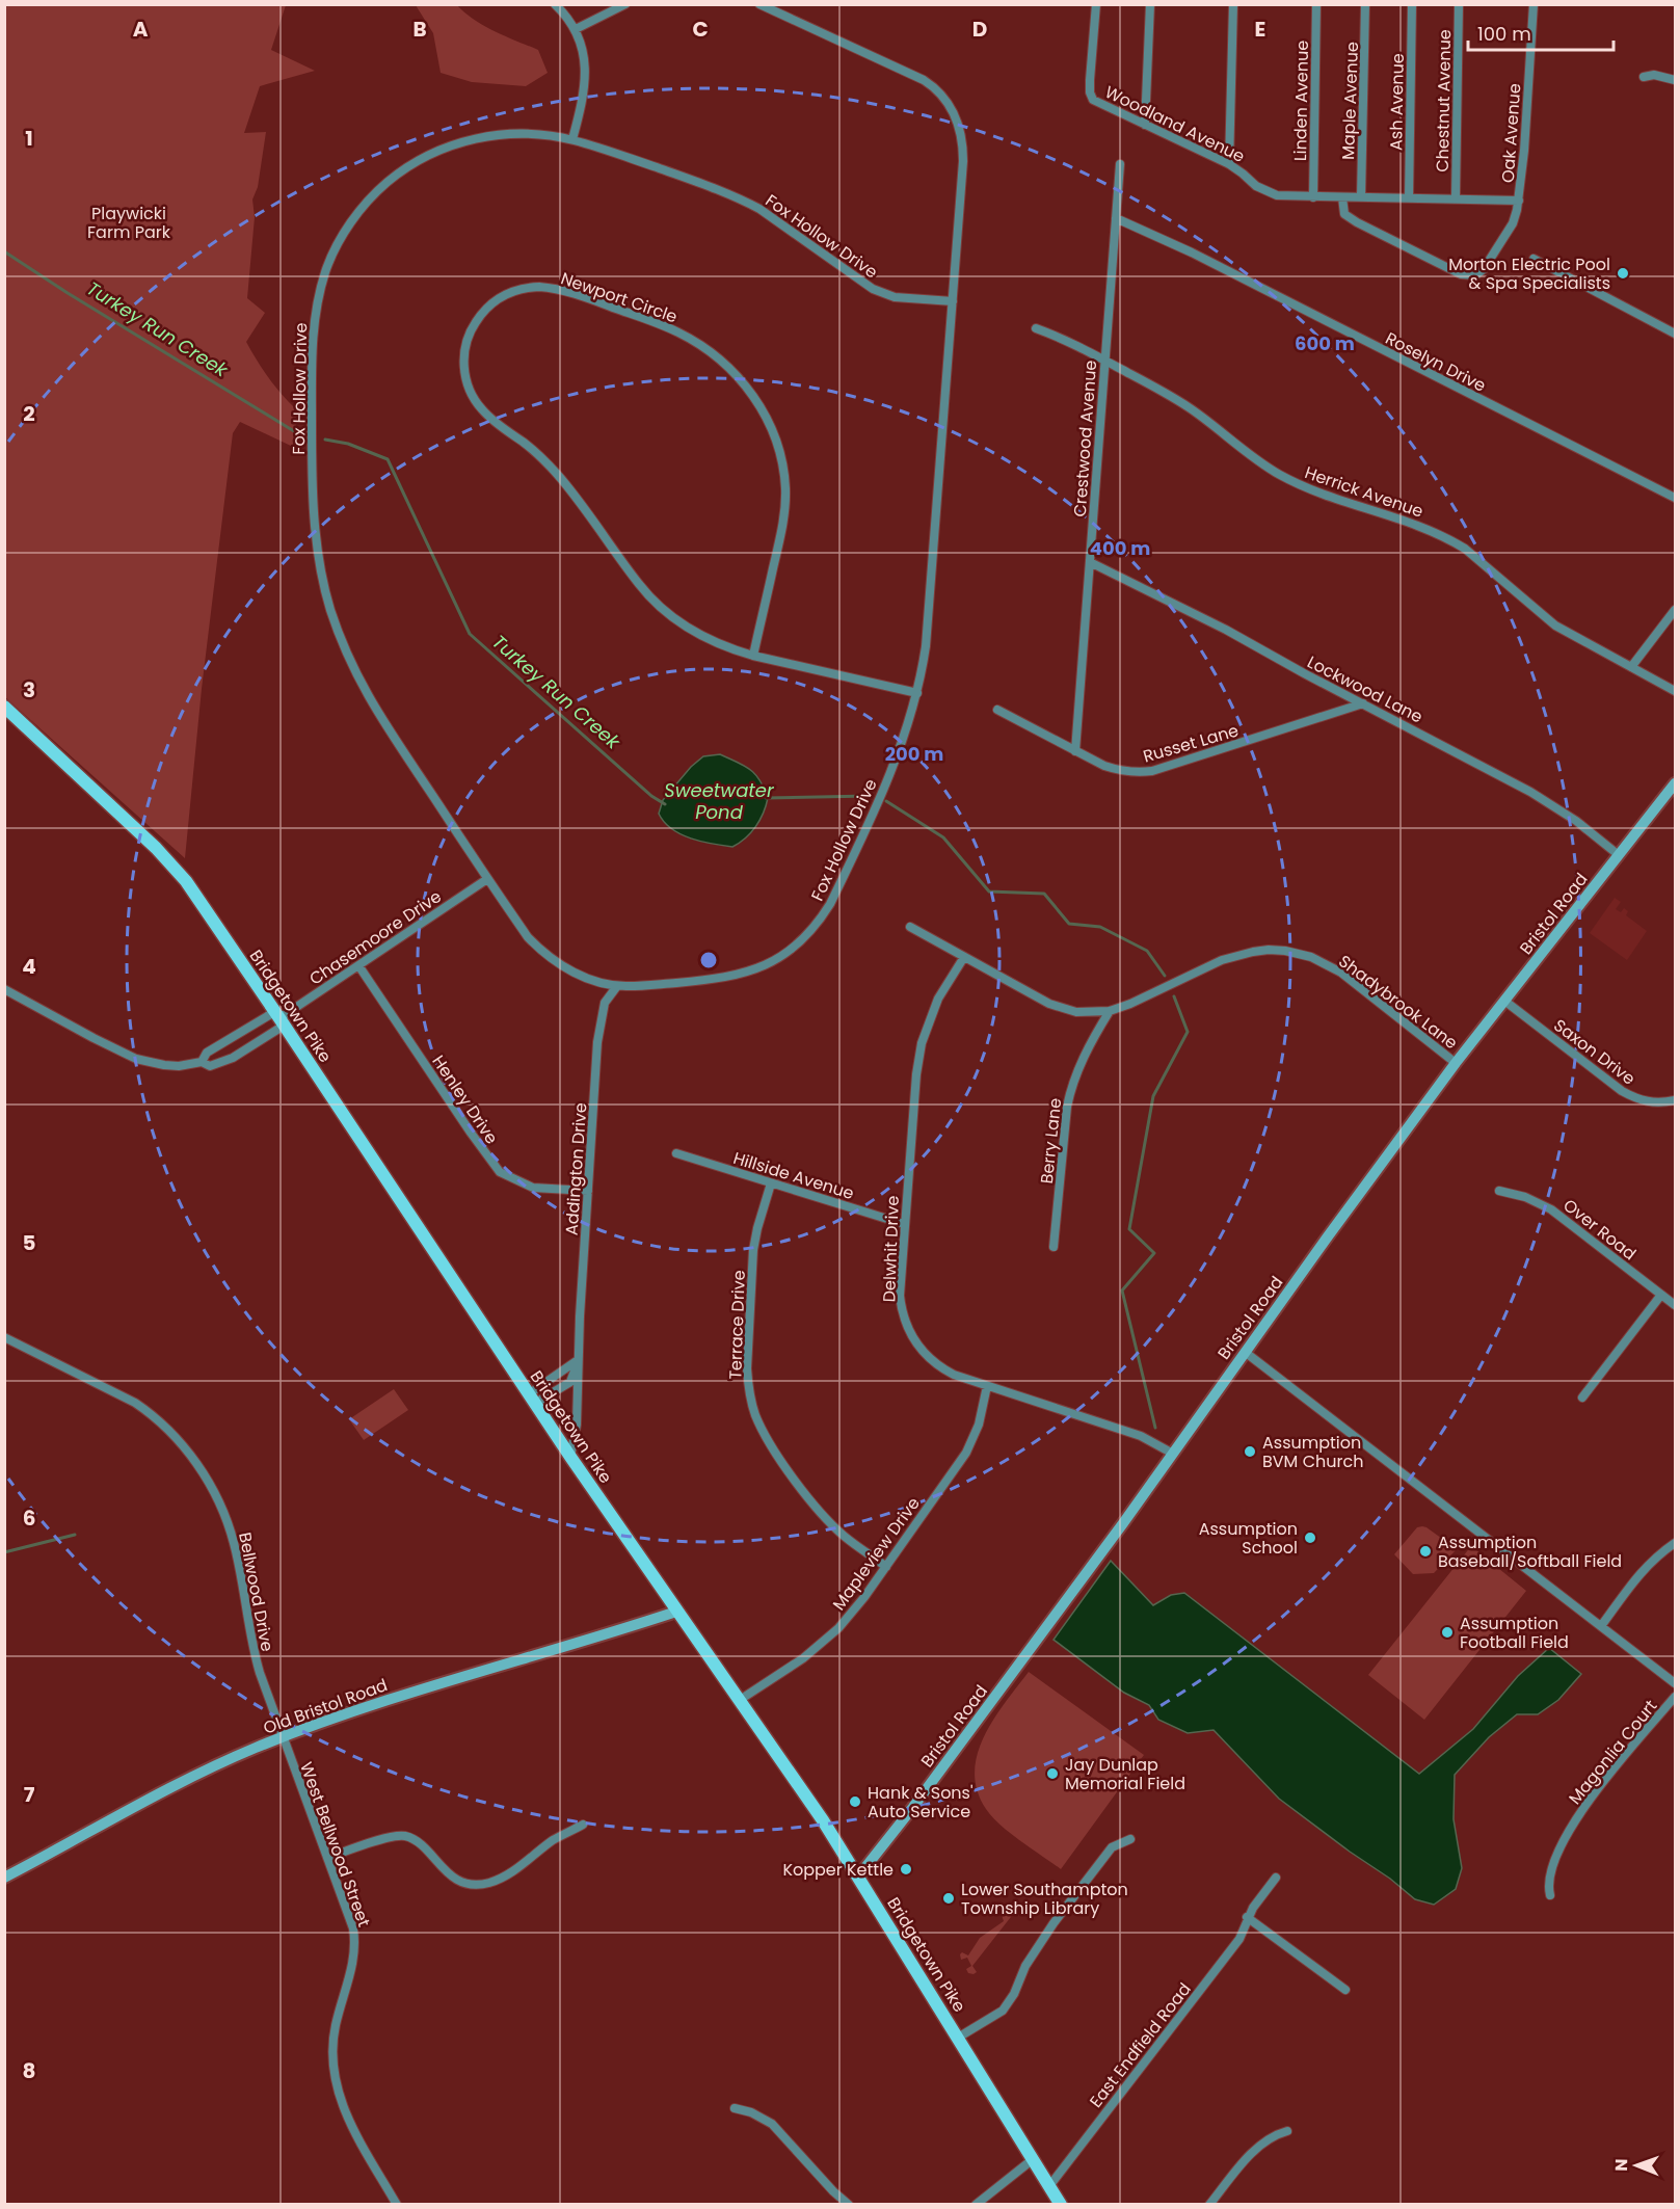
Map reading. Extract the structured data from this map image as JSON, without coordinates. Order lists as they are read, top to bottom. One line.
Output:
{"streets":{"main road":["Bristol Road","Bridgetown Pike","Old Bristol Road"],"street":["Linden Avenue","Maple Avenue","Chestnut Avenue","Ash Avenue","Woodland Avenue","Oak Avenue","Fox Hollow Drive","Newport Circle","Roselyn Drive","Crestwood Avenue","Herrick Avenue","Lockwood Lane","Russet Lane","Chasemoore Drive","Shadybrook Lane","Saxon Drive","Henley Drive","Berry Lane","Addington Drive","Hillside Avenue","Over Road","Delwhit Drive","Terrace Drive","Mapleview Drive","Bellwood Drive","Magonlia Court","West Bellwood Street","East Endfield Road"]},"crossings":[["Linden Avenue","Woodland Avenue"],["Maple Avenue","Woodland Avenue"],["Chestnut Avenue","Woodland Avenue"],["Ash Avenue","Woodland Avenue"],["Woodland Avenue","Oak Avenue"],["Fox Hollow Drive","Newport Circle"],["Fox Hollow Drive","Chasemoore Drive"],["Fox Hollow Drive","Addington Drive"],["Roselyn Drive","Crestwood Avenue"],["Crestwood Avenue","Herrick Avenue"],["Crestwood Avenue","Lockwood Lane"],["Crestwood Avenue","Russet Lane"],["Lockwood Lane","Russet Lane"],["Lockwood Lane","Bristol Road"],["Bristol Road","Shadybrook Lane"],["Bristol Road","Bridgetown Pike"],["Bristol Road","Saxon Drive"],["Bristol Road","Delwhit Drive"],["Chasemoore Drive","Bridgetown Pike"],["Chasemoore Drive","Henley Drive"],["Shadybrook Lane","Berry Lane"],["Shadybrook Lane","Delwhit Drive"],["Bridgetown Pike","Addington Drive"],["Bridgetown Pike","Mapleview Drive"],["Bridgetown Pike","Old Bristol Road"],["Bridgetown Pike","East Endfield Road"],["Henley Drive","Addington Drive"],["Hillside Avenue","Delwhit Drive"],["Hillside Avenue","Terrace Drive"],["Delwhit Drive","Mapleview Drive"],["Terrace Drive","Mapleview Drive"],["Bellwood Drive","Old Bristol Road"],["Bellwood Drive","West Bellwood Street"],["Old Bristol Road","West Bellwood Street"]],"water":["Turkey Run Creek","Sweetwater Pond"],"parks":["Playwicki Farm Park"],"places":["Morton Electric Pool & Spa Specialists","Assumption BVM Church","Assumption School","Assumption Baseball/Softball Field","Assumption Football Field","Jay Dunlap Memorial Field","Hank & Sons' Auto Service","Kopper Kettle","Lower Southampton Township Library"],"scale_bar":"100 m","north":"left","grid":{"columns":["A","B","C","D","E"],"rows":["1","2","3","4","5","6","7","8"]},"rings":["600 m","400 m","200 m"]}
